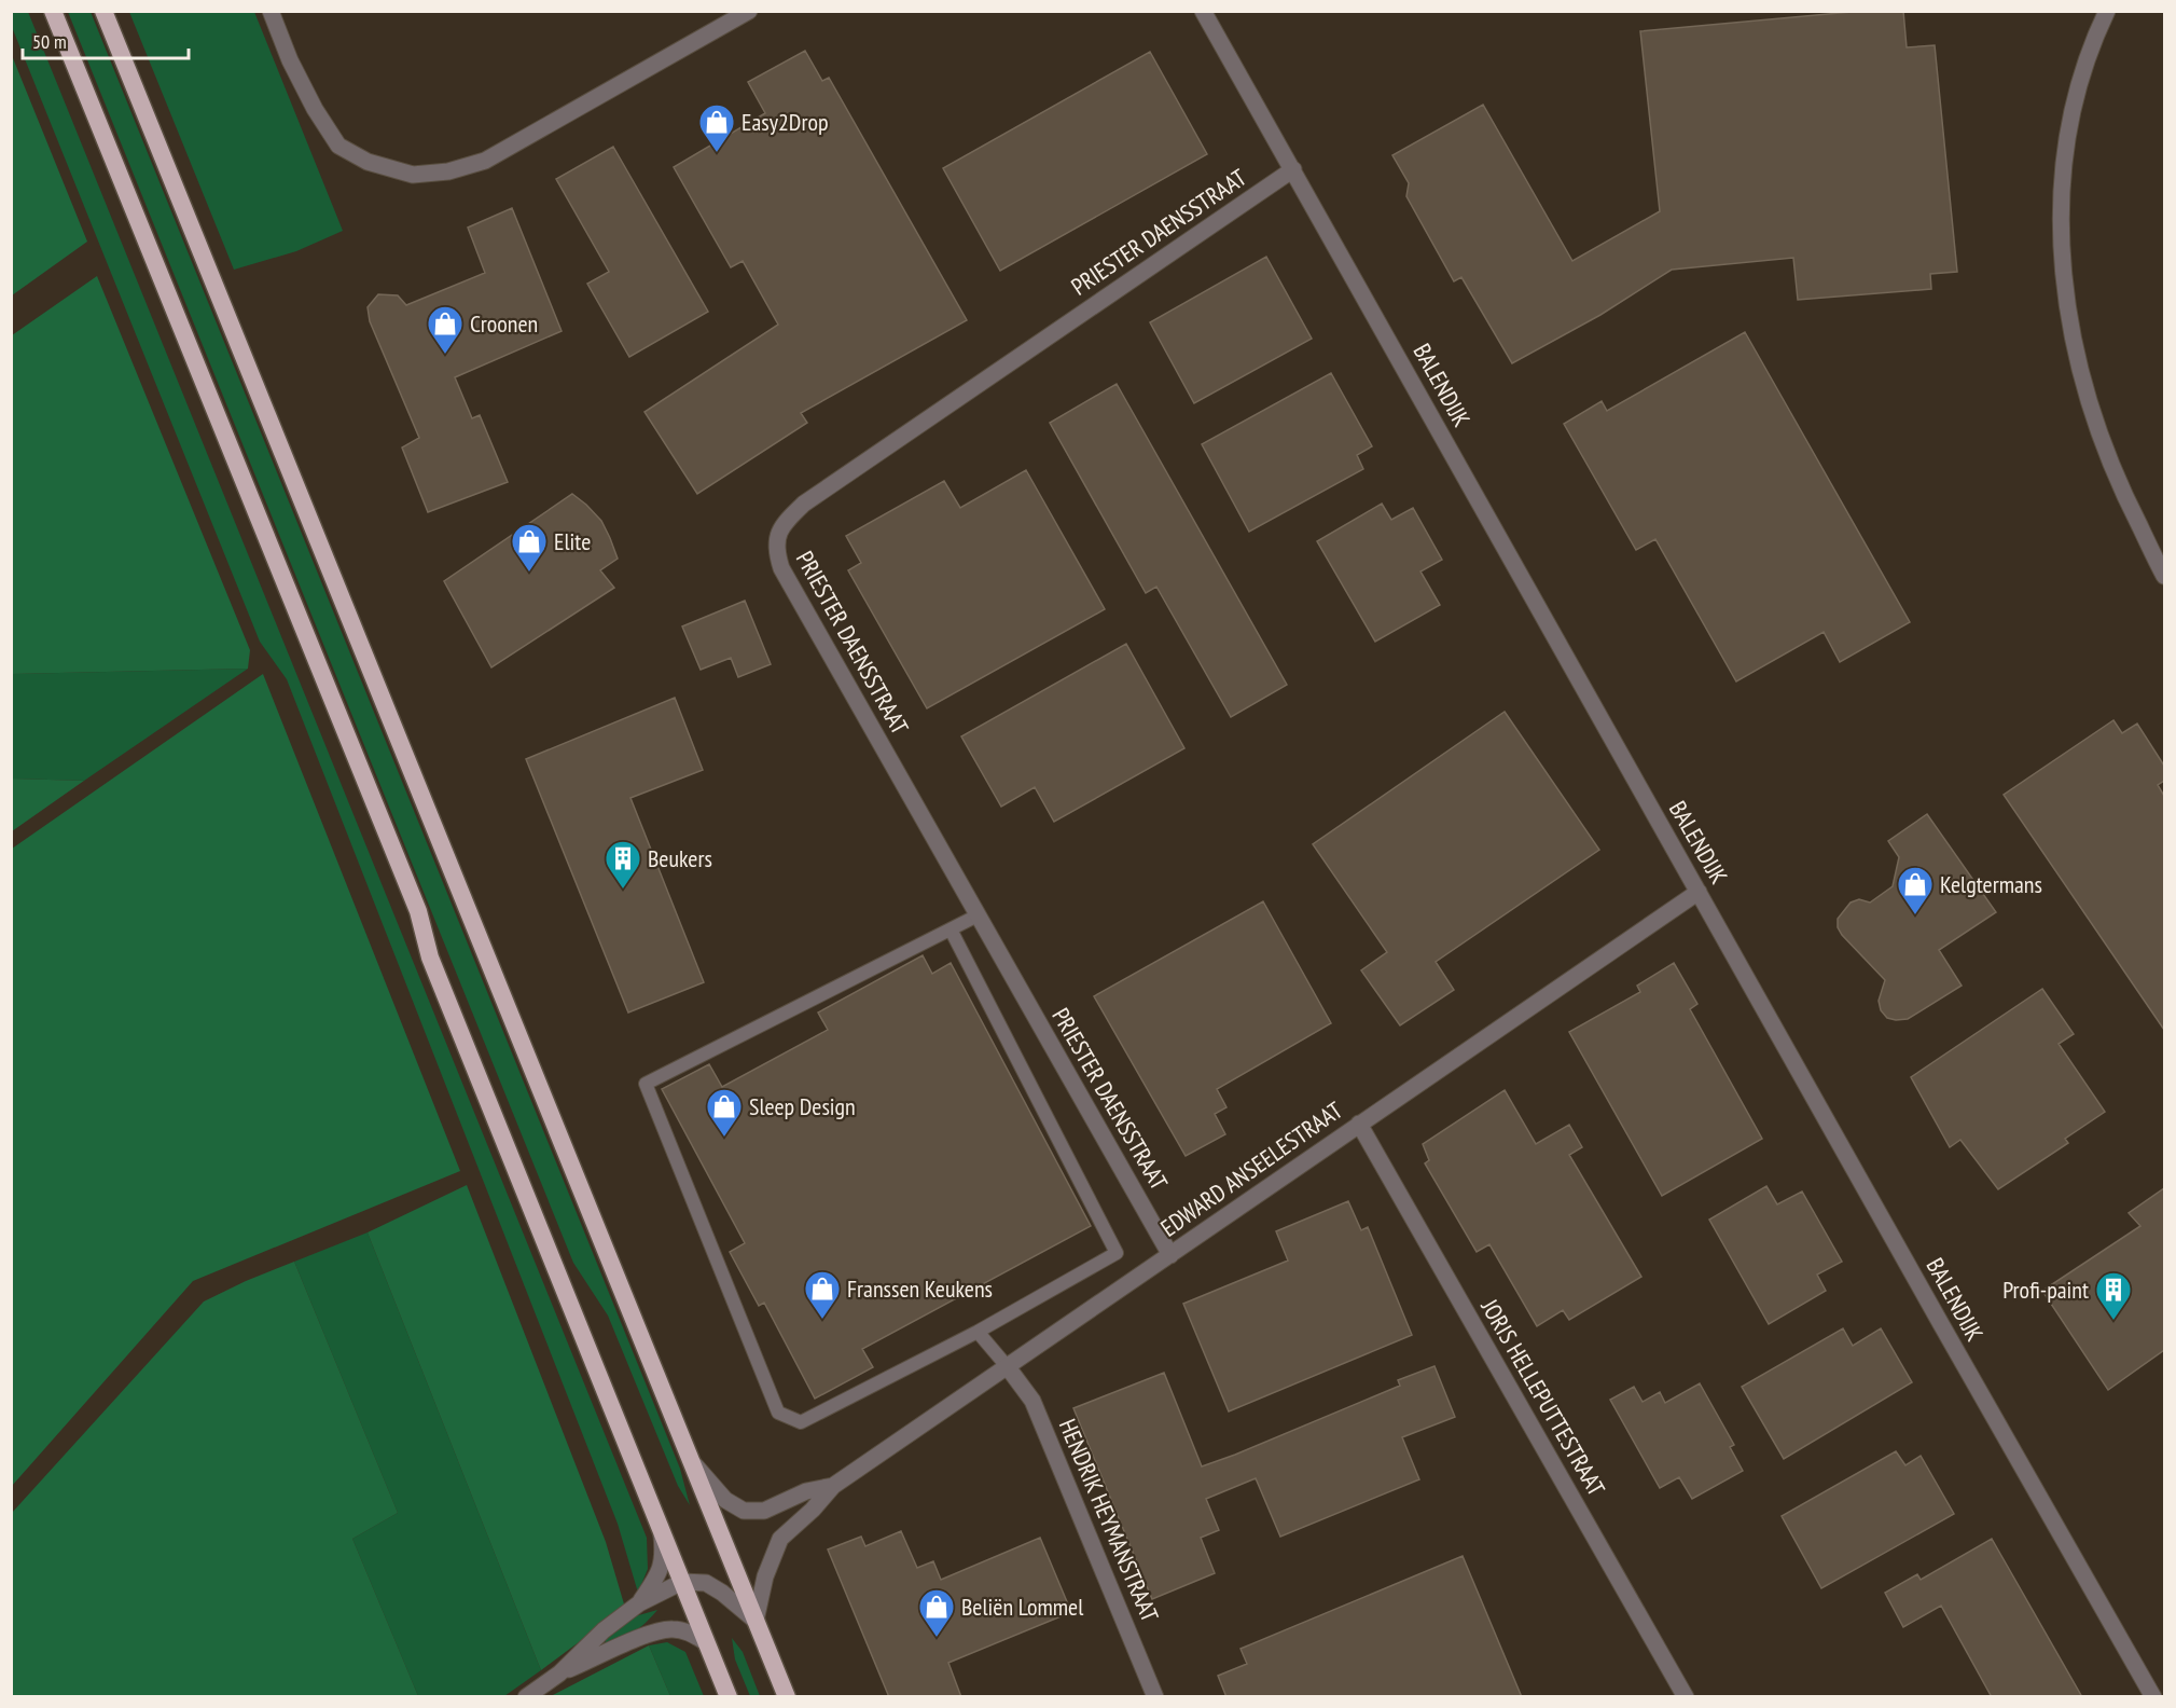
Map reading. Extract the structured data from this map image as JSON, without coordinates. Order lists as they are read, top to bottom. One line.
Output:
{"streets":{"street":["PRIESTER DAENSSTRAAT","BALENDIJK","EDWARD ANSEELESTRAAT","JORIS HELLEPUTTESTRAAT","HENDRIK HEYMANSTRAAT"]},"crossings":[["PRIESTER DAENSSTRAAT","BALENDIJK"],["PRIESTER DAENSSTRAAT","EDWARD ANSEELESTRAAT"],["BALENDIJK","EDWARD ANSEELESTRAAT"],["EDWARD ANSEELESTRAAT","JORIS HELLEPUTTESTRAAT"],["EDWARD ANSEELESTRAAT","HENDRIK HEYMANSTRAAT"]],"places":{"shop":["Easy2Drop","Croonen","Elite","Kelgtermans","Sleep Design","Franssen Keukens","Beliën Lommel"],"building":["Beukers","Profi-paint"]},"scale_bar":"50 m"}
